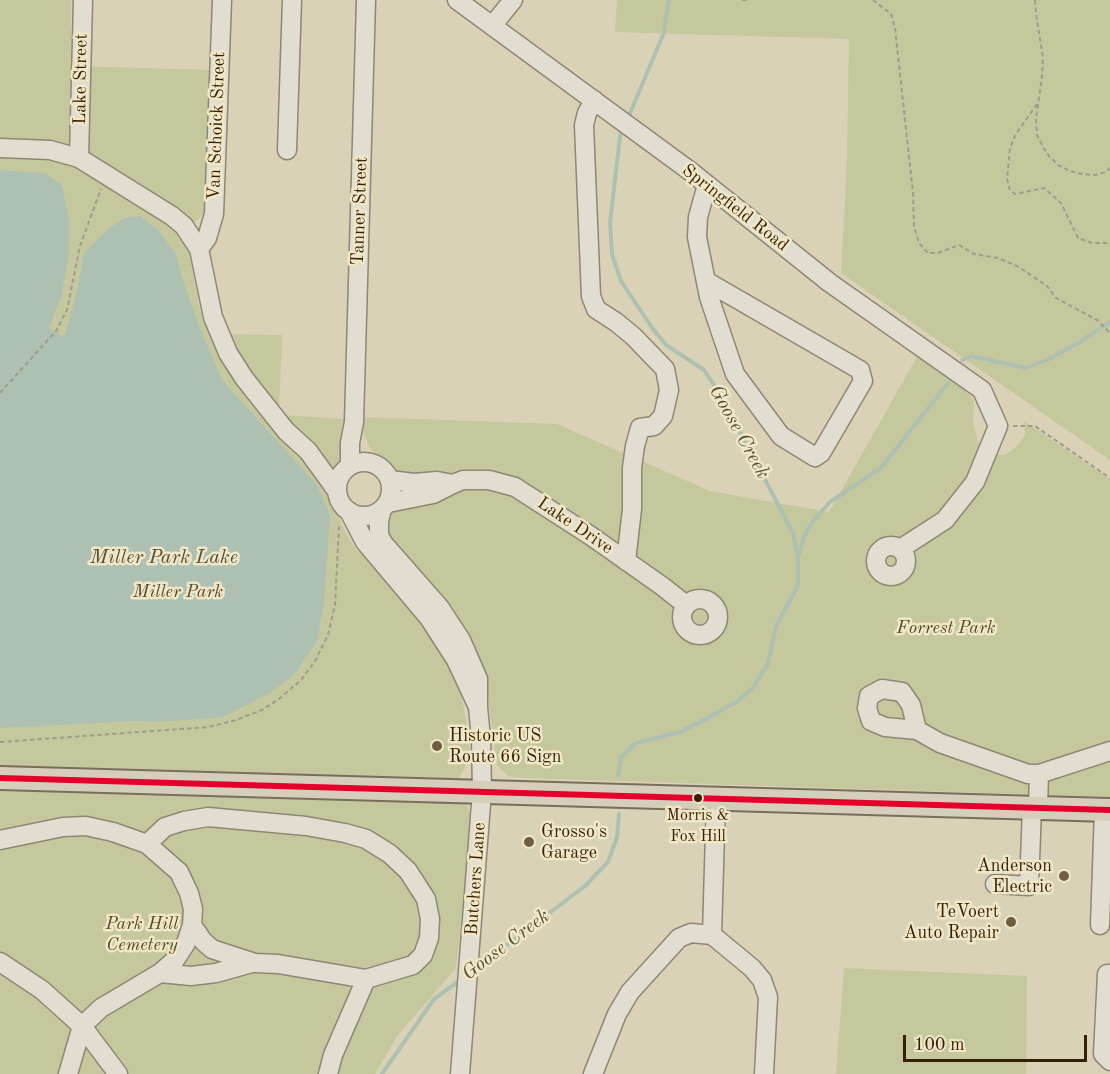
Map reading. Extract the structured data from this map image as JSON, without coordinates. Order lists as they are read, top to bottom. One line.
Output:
{"streets":{"street":["Lake Street","Van Schoick Street","Springfield Road","Tanner Street","Lake Drive","Butchers Lane"]},"crossings":[["Tanner Street","Lake Drive"]],"water":["Goose Creek","Miller Park Lake"],"parks":["Miller Park","Forrest Park","Park Hill Cemetery"],"places":["Historic US Route 66 Sign","Morris & Fox Hill","Grosso's Garage","Anderson Electric","TeVoert Auto Repair"],"scale_bar":"100 m"}
